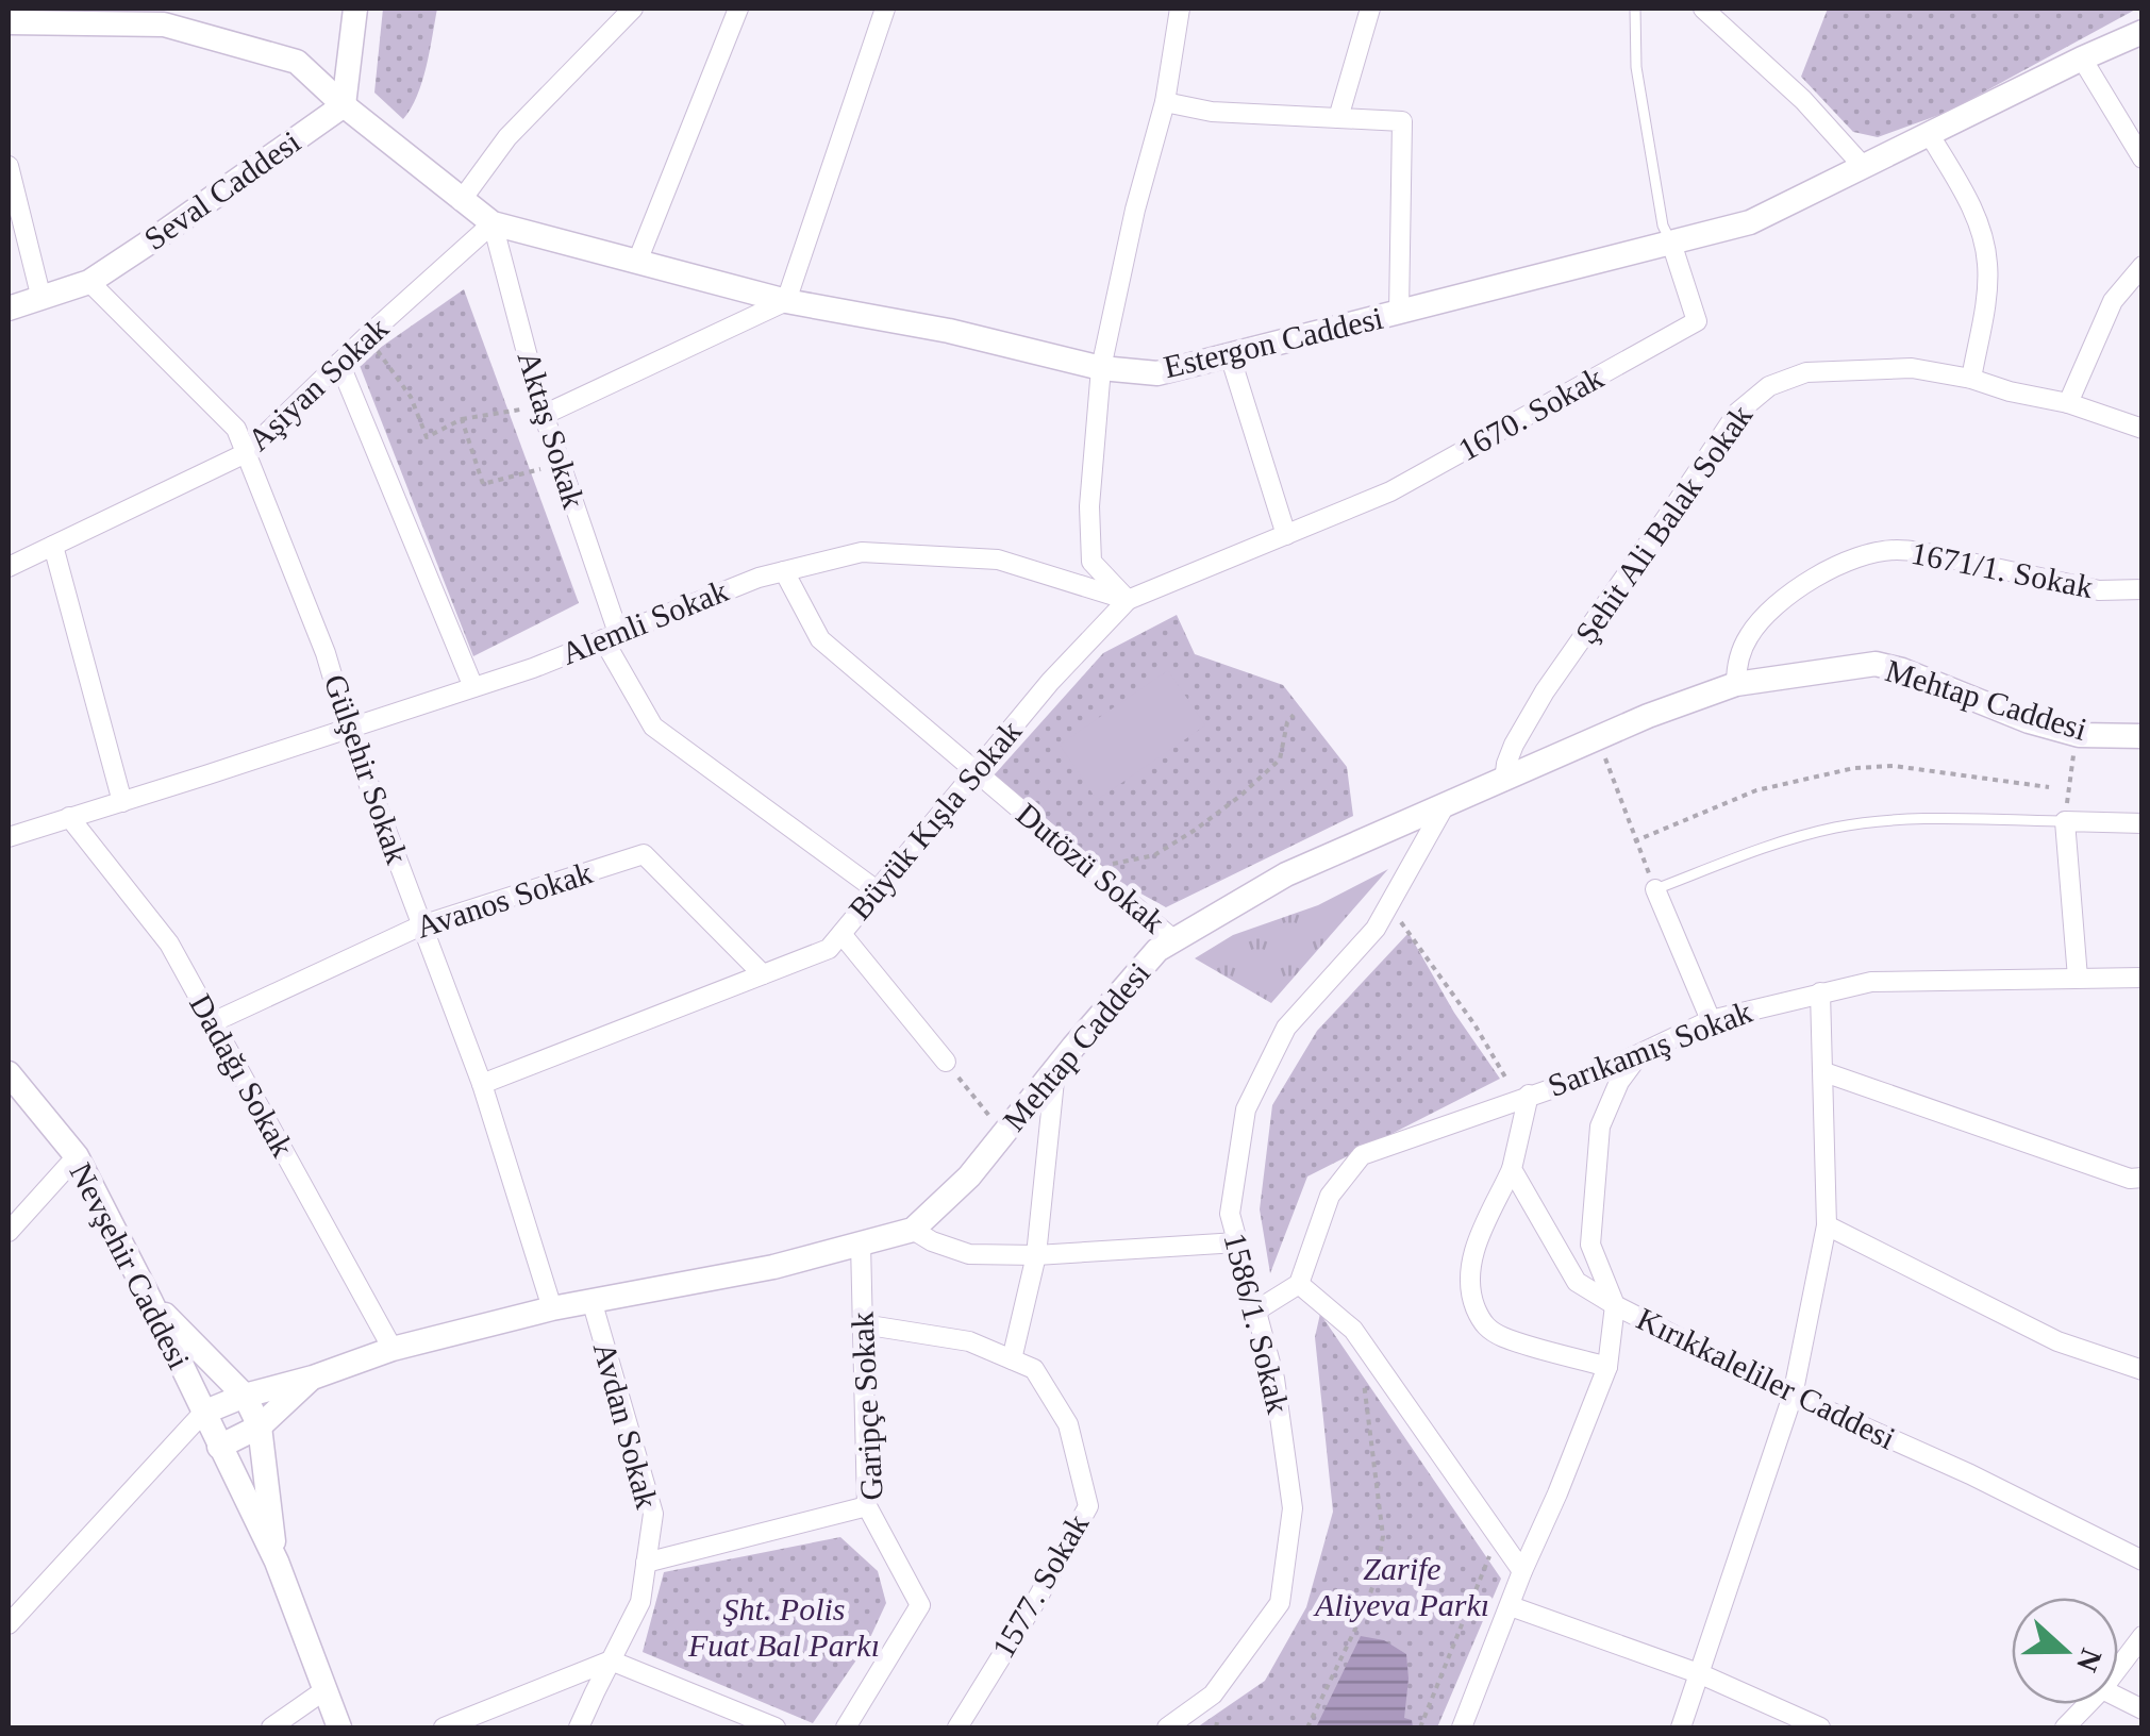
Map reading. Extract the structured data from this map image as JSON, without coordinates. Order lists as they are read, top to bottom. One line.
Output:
{"streets":{"main road":["Seval Caddesi","Estergon Caddesi","Mehtap Caddesi","Nevşehir Caddesi"],"street":["Aşiyan Sokak","1670. Sokak","Aktaş Sokak","Şehit Ali Balak Sokak","1671/1. Sokak","Alemli Sokak","Gülşehir Sokak","Büyük Kışla Sokak","Dutözü Sokak","Avanos Sokak","Sarıkamış Sokak","Dadağı Sokak","1586/1. Sokak","Kırıkkaleliler Caddesi","Garipçe Sokak","Avdan Sokak","1577. Sokak"]},"crossings":[["Seval Caddesi","Estergon Caddesi"],["Seval Caddesi","Gülşehir Sokak"],["Estergon Caddesi","Aşiyan Sokak"],["Estergon Caddesi","1670. Sokak"],["Estergon Caddesi","Aktaş Sokak"],["Aşiyan Sokak","Aktaş Sokak"],["Aşiyan Sokak","Gülşehir Sokak"],["Aktaş Sokak","Alemli Sokak"],["Aktaş Sokak","Büyük Kışla Sokak"],["Şehit Ali Balak Sokak","Mehtap Caddesi"],["1671/1. Sokak","Mehtap Caddesi"],["Alemli Sokak","Gülşehir Sokak"],["Alemli Sokak","Büyük Kışla Sokak"],["Alemli Sokak","Dutözü Sokak"],["Alemli Sokak","Dadağı Sokak"],["Mehtap Caddesi","Gülşehir Sokak"],["Mehtap Caddesi","Dutözü Sokak"],["Mehtap Caddesi","Dadağı Sokak"],["Mehtap Caddesi","Nevşehir Caddesi"],["Mehtap Caddesi","1586/1. Sokak"],["Mehtap Caddesi","Garipçe Sokak"],["Mehtap Caddesi","Avdan Sokak"],["Gülşehir Sokak","Büyük Kışla Sokak"],["Gülşehir Sokak","Avanos Sokak"],["Büyük Kışla Sokak","Dutözü Sokak"],["Büyük Kışla Sokak","Avanos Sokak"],["Avanos Sokak","Dadağı Sokak"],["Garipçe Sokak","1577. Sokak"]],"parks":["Zarife Aliyeva Parkı","Şht. Polis Fuat Bal Parkı"],"north":"right"}
